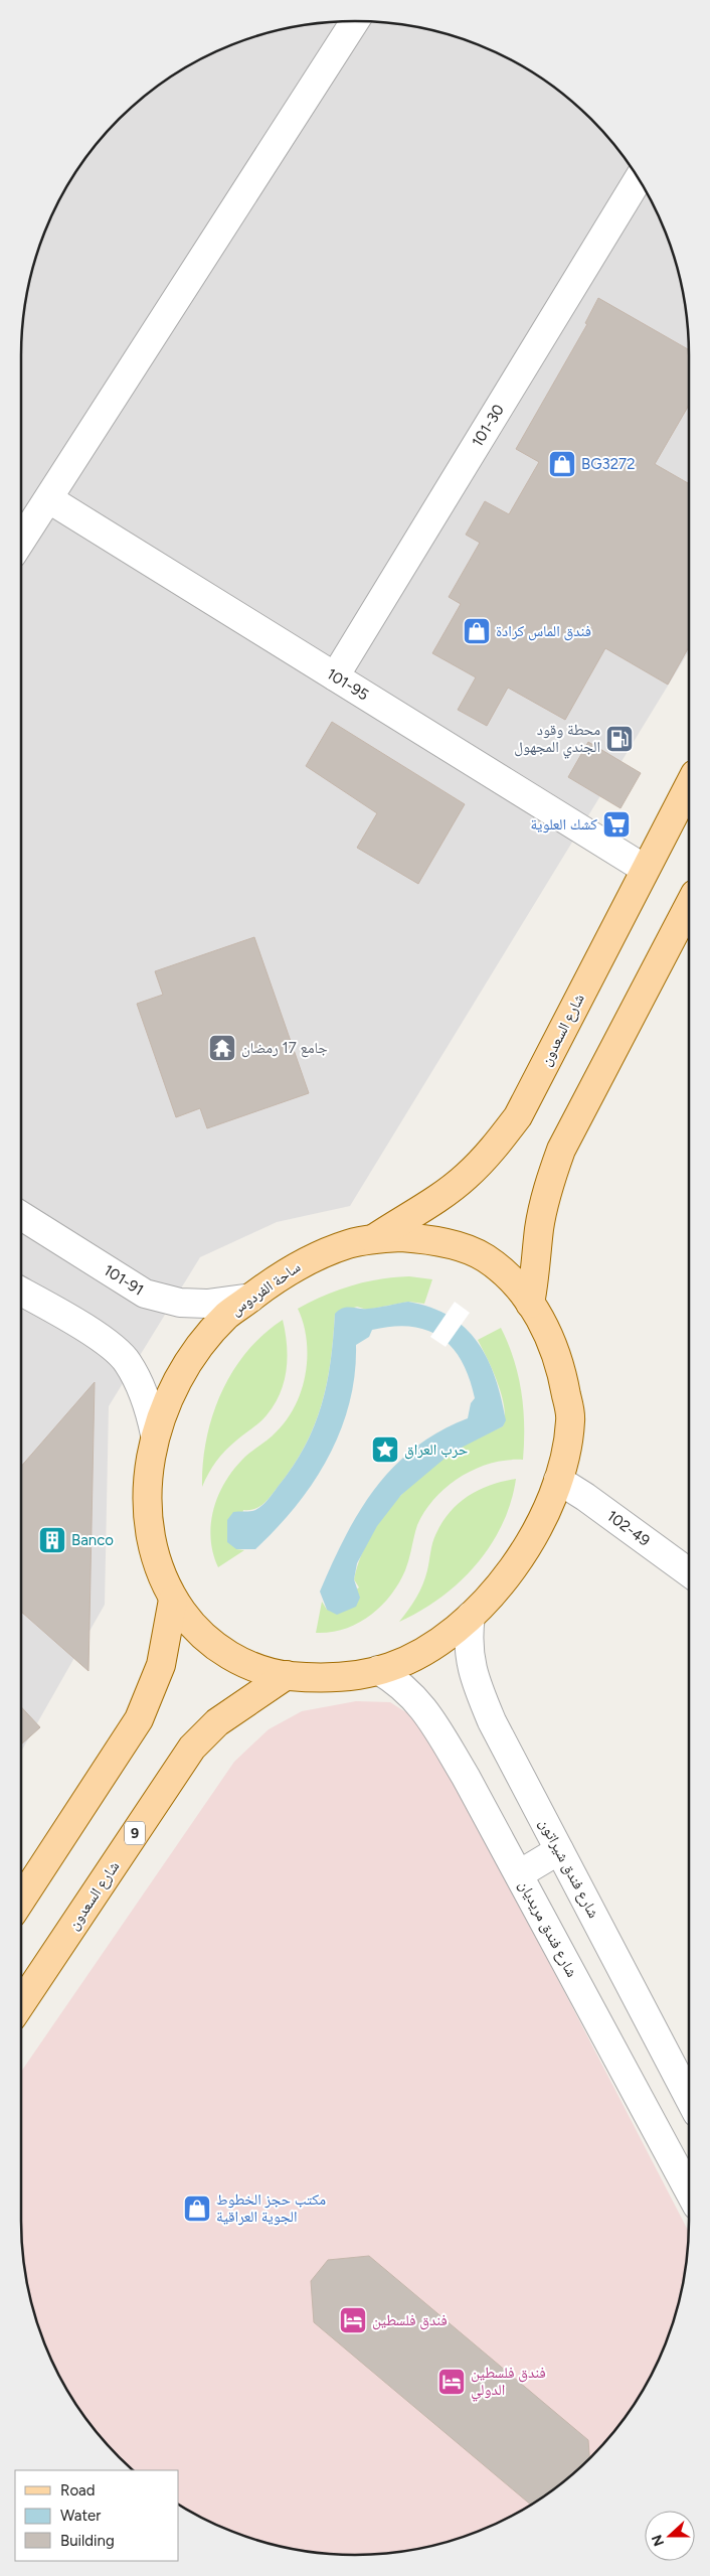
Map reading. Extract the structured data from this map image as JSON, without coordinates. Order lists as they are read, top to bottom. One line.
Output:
{"streets":{"main road":["شارع السعدون","ساحة الفردوس","9"],"street":["101-30","101-95","101-91","102-49","شارع فندق شيراتون","شارع فندق مريديان"]},"crossings":[["101-30","101-95"],["101-95","شارع السعدون"],["شارع السعدون","ساحة الفردوس"],["101-91","ساحة الفردوس"],["ساحة الفردوس","102-49"],["ساحة الفردوس","شارع فندق شيراتون"],["ساحة الفردوس","شارع فندق مريديان"]],"places":{"shop":["BG3272","فندق الماس كرادة","مكتب حجز الخطوط الجوية العراقية"],"fuel station":["محطة وقود الجندي المجهول"],"supermarket":["كشك العلوية"],"temple":["جامع 17 رمضان"],"place":["حرب العراق"],"building":["Banco"],"hotel":["فندق فلسطين","فندق فلسطين الدولي"]},"legend":["Road","Water","Building"],"north":"left"}
